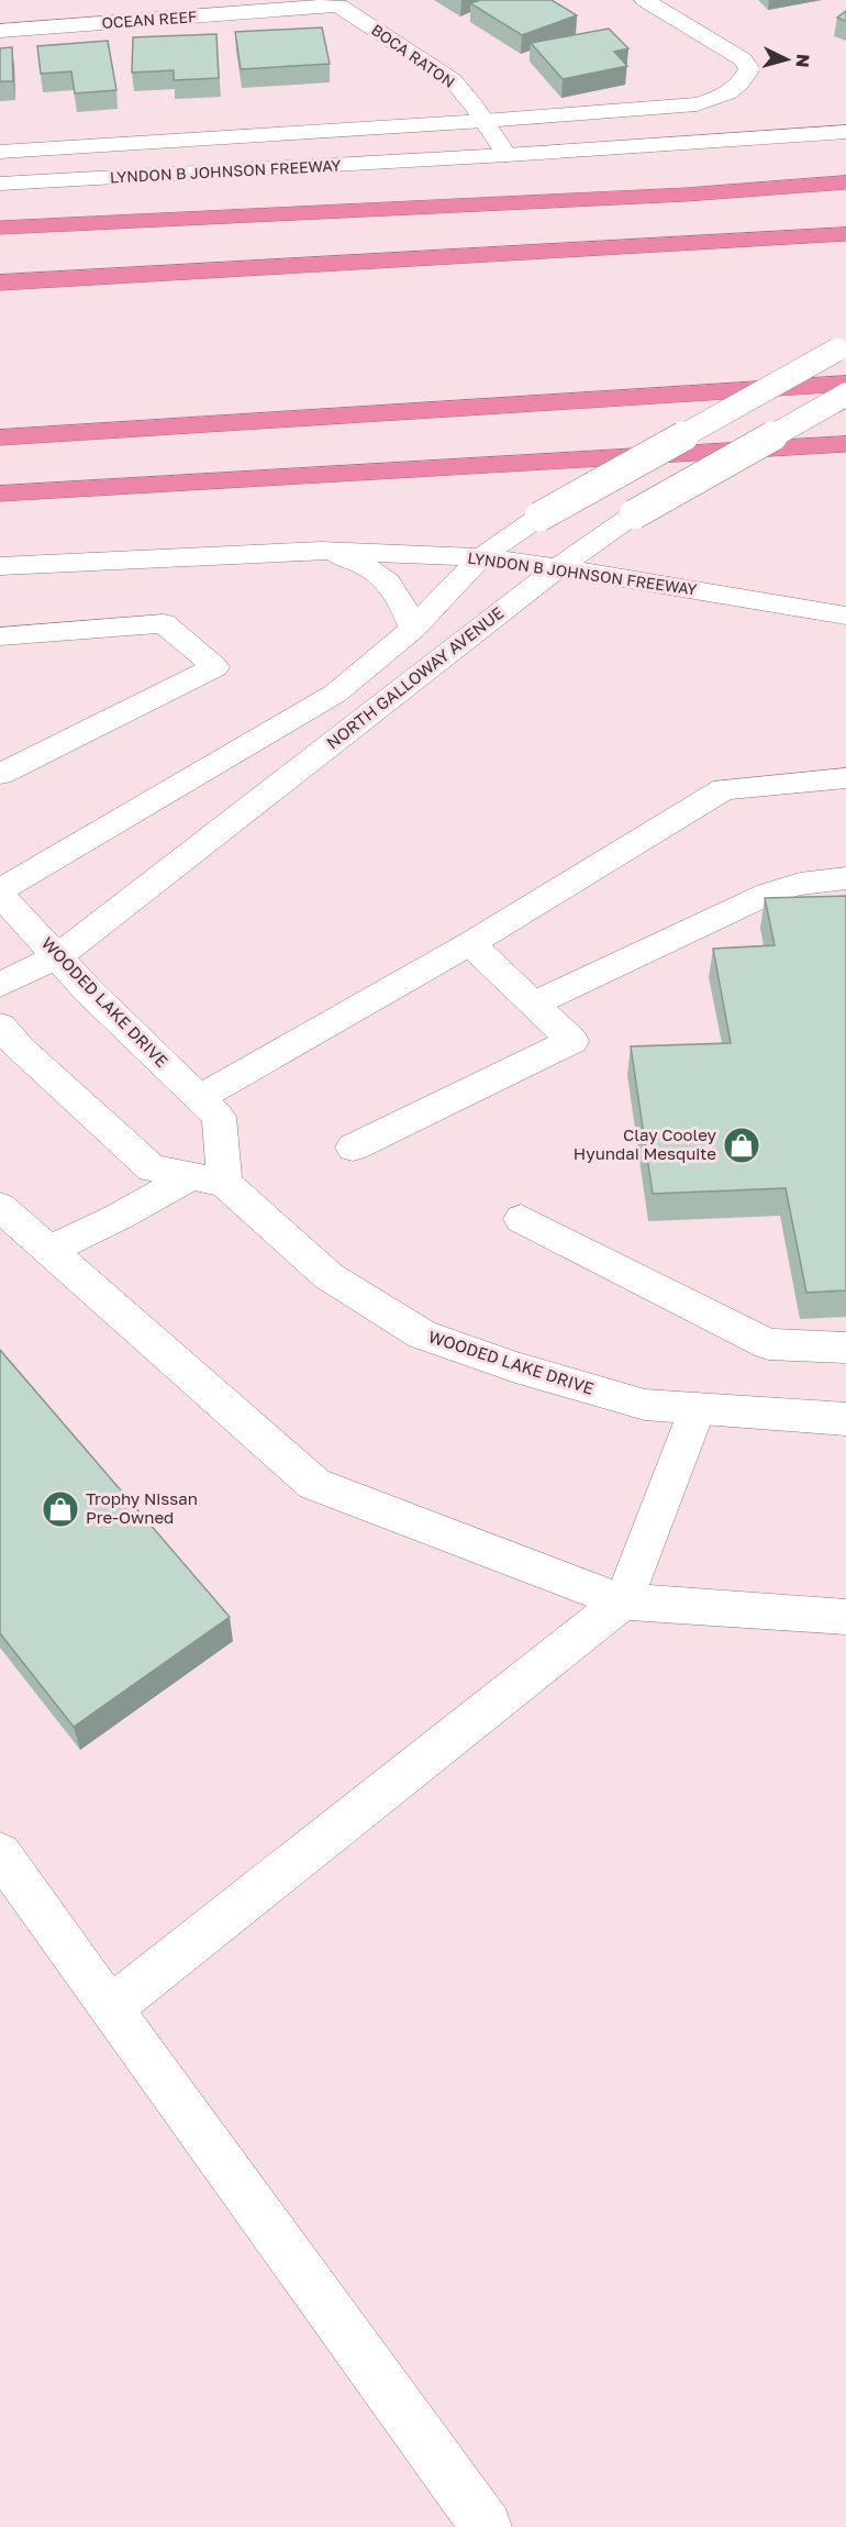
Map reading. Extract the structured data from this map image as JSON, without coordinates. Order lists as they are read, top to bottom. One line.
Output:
{"streets":{"main road":["OCEAN REEF","BOCA RATON","LYNDON B JOHNSON FREEWAY","NORTH GALLOWAY AVENUE","WOODED LAKE DRIVE"]},"crossings":[["OCEAN REEF","BOCA RATON"],["BOCA RATON","LYNDON B JOHNSON FREEWAY"],["LYNDON B JOHNSON FREEWAY","NORTH GALLOWAY AVENUE"],["NORTH GALLOWAY AVENUE","WOODED LAKE DRIVE"]],"places":{"shop":["Clay Cooley Hyundai Mesquite","Trophy Nissan Pre-Owned"]},"north":"right"}
